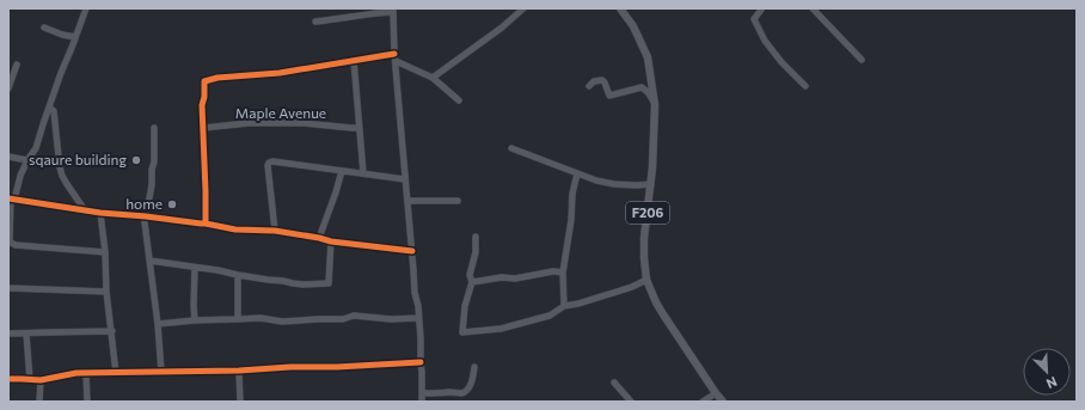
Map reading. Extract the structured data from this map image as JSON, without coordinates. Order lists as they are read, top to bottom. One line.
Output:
{"streets":{"main road":["F206"],"street":["Maple Avenue"]},"places":["sqaure building","home"],"north":"bottom right"}
